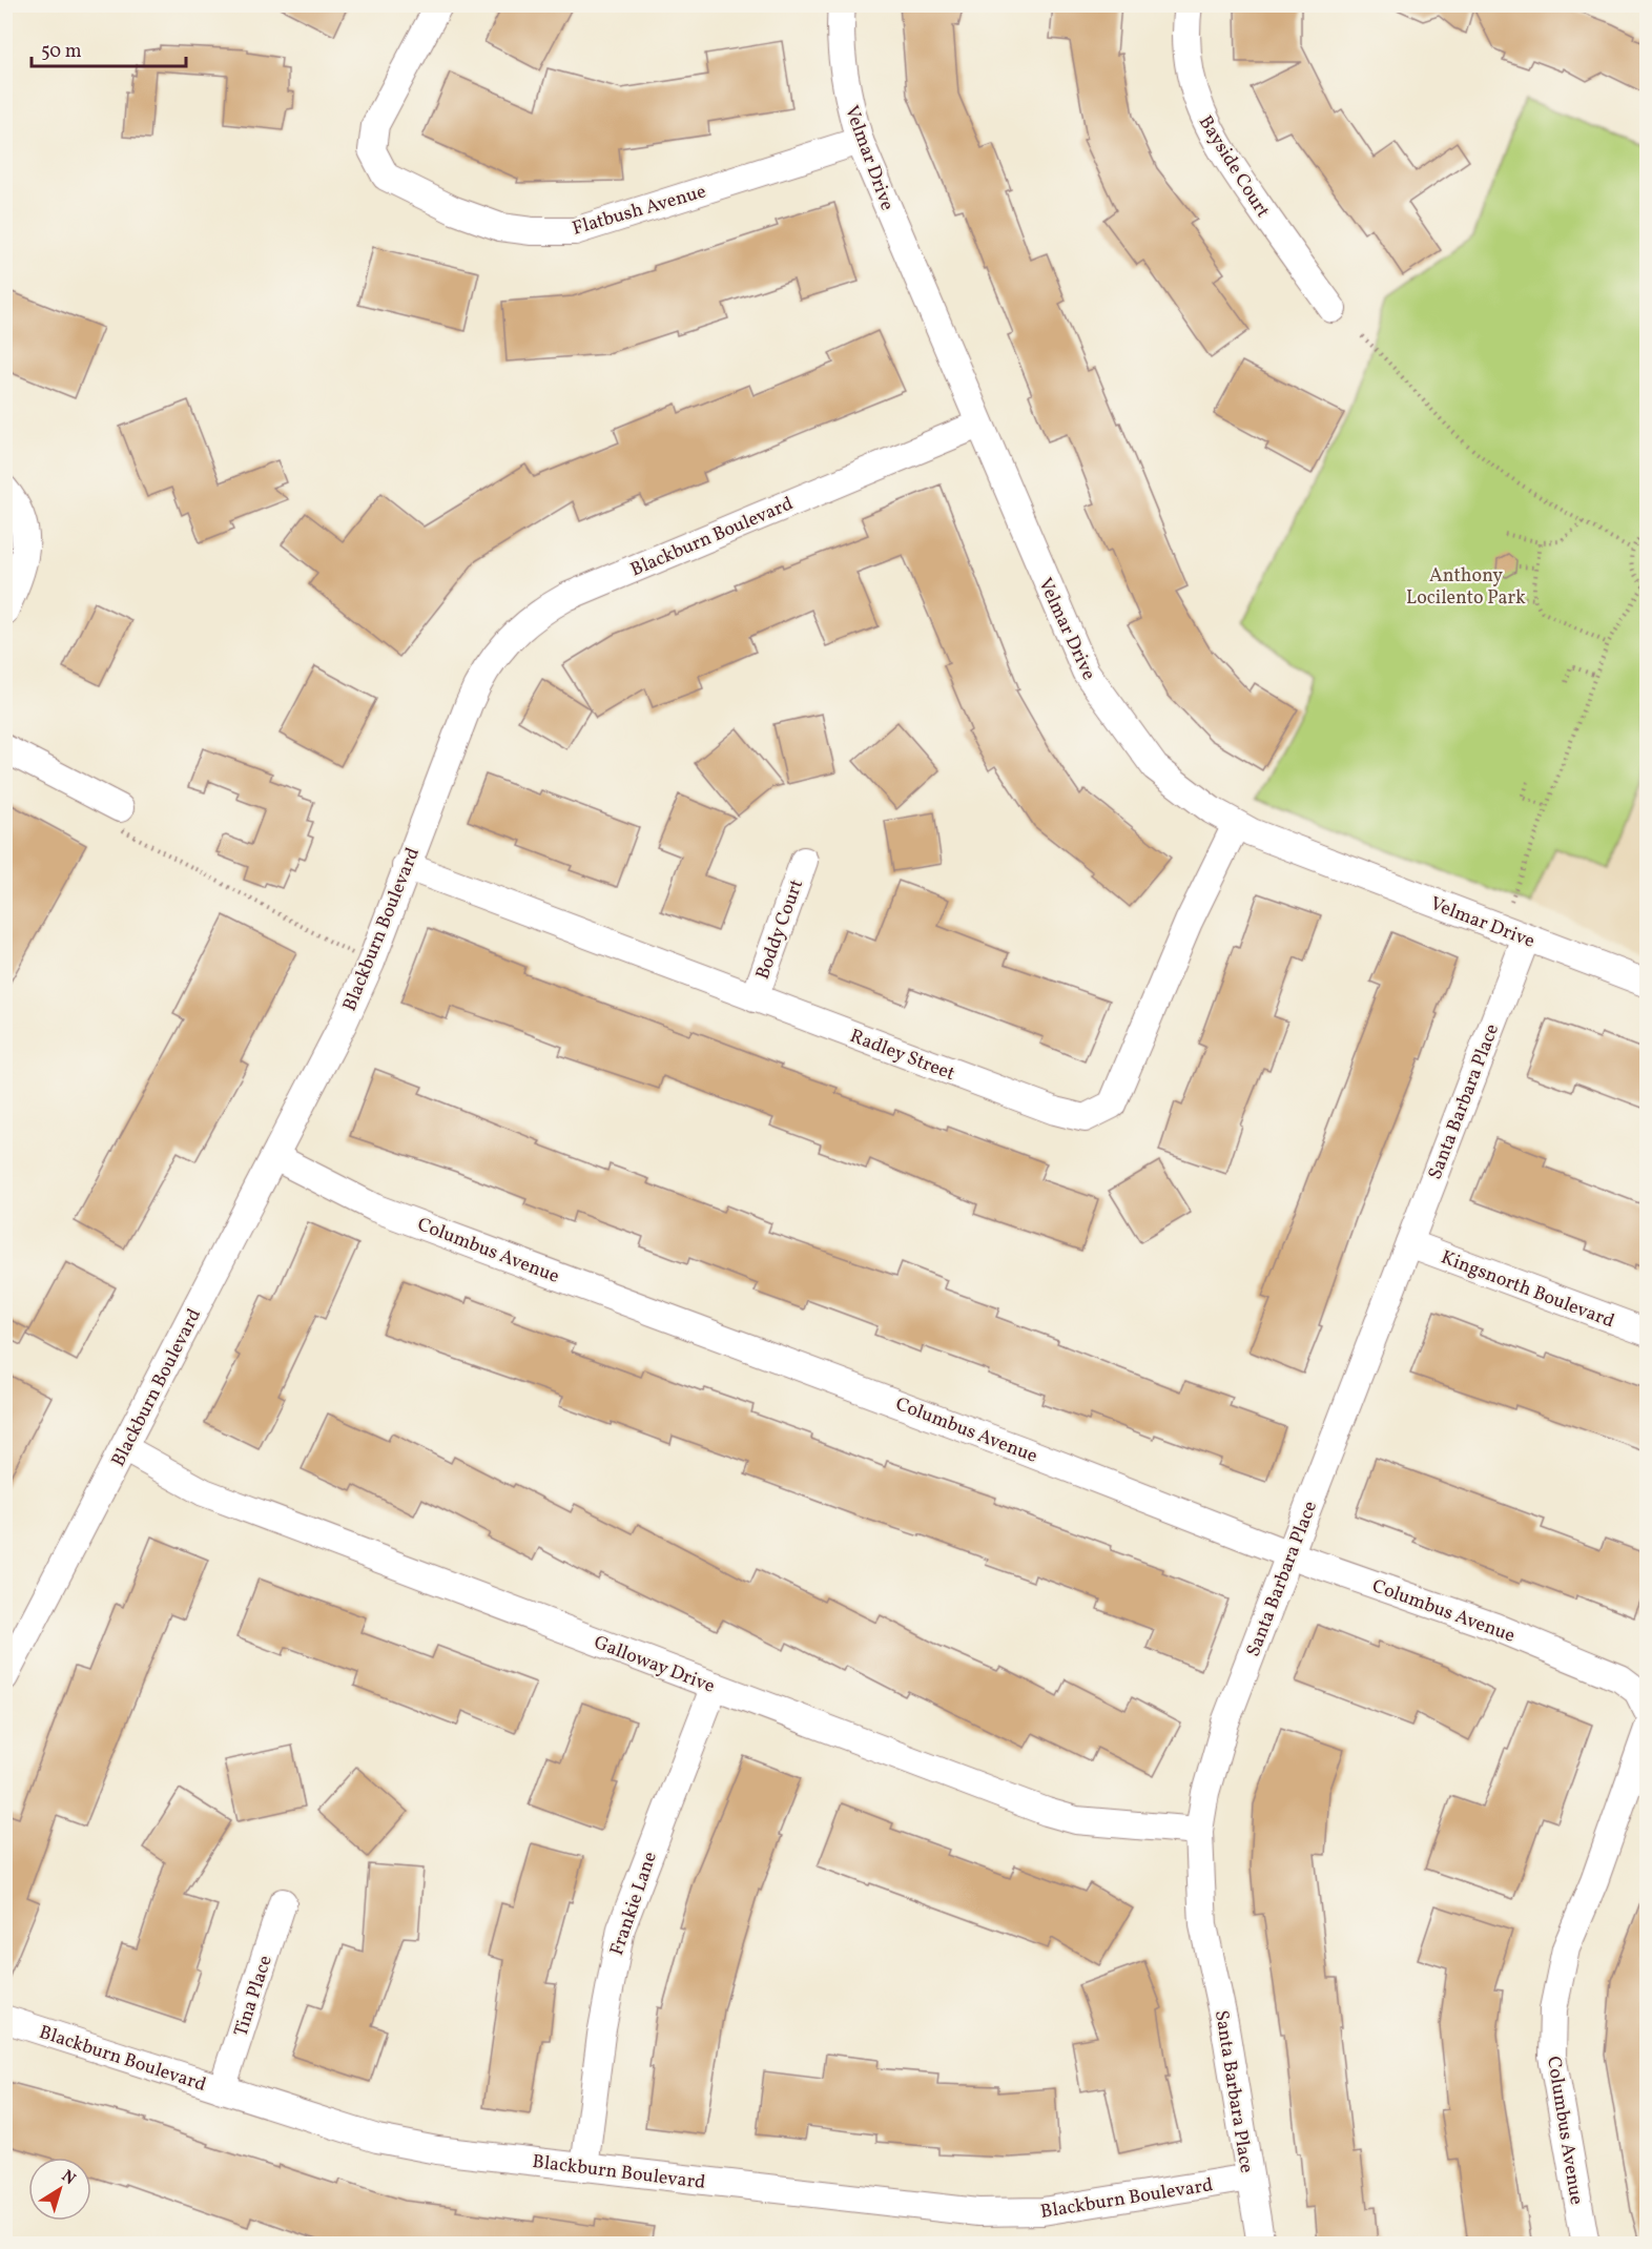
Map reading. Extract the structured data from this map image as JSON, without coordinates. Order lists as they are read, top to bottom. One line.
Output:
{"streets":{"street":["Velmar Drive","Bayside Court","Flatbush Avenue","Blackburn Boulevard","Boddy Court","Radley Street","Santa Barbara Place","Columbus Avenue","Kingsnorth Boulevard","Galloway Drive","Frankie Lane","Tina Place"]},"crossings":[["Velmar Drive","Flatbush Avenue"],["Velmar Drive","Blackburn Boulevard"],["Velmar Drive","Radley Street"],["Velmar Drive","Santa Barbara Place"],["Blackburn Boulevard","Radley Street"],["Blackburn Boulevard","Santa Barbara Place"],["Blackburn Boulevard","Columbus Avenue"],["Blackburn Boulevard","Galloway Drive"],["Blackburn Boulevard","Frankie Lane"],["Blackburn Boulevard","Tina Place"],["Boddy Court","Radley Street"],["Santa Barbara Place","Columbus Avenue"],["Santa Barbara Place","Kingsnorth Boulevard"],["Santa Barbara Place","Galloway Drive"],["Galloway Drive","Frankie Lane"]],"parks":["Anthony Locilento Park"],"scale_bar":"50 m","north":"top right"}
